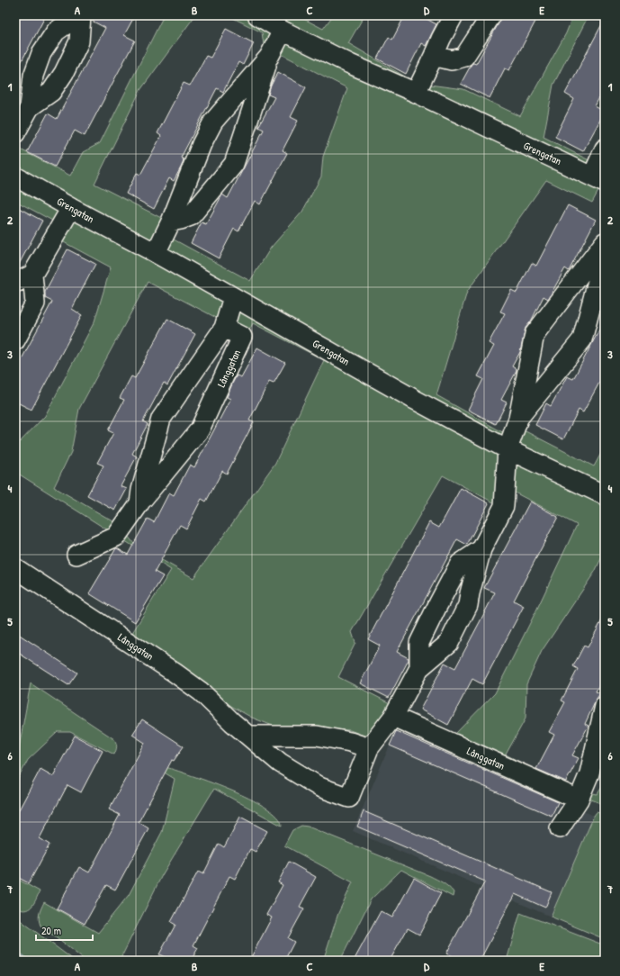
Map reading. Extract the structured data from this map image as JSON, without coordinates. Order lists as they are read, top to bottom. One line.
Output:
{"streets":{"street":["Grengatan","Långgatan"]},"crossings":[["Grengatan","Långgatan"]],"scale_bar":"20 m","grid":{"columns":["A","B","C","D","E"],"rows":["1","2","3","4","5","6","7"]}}
